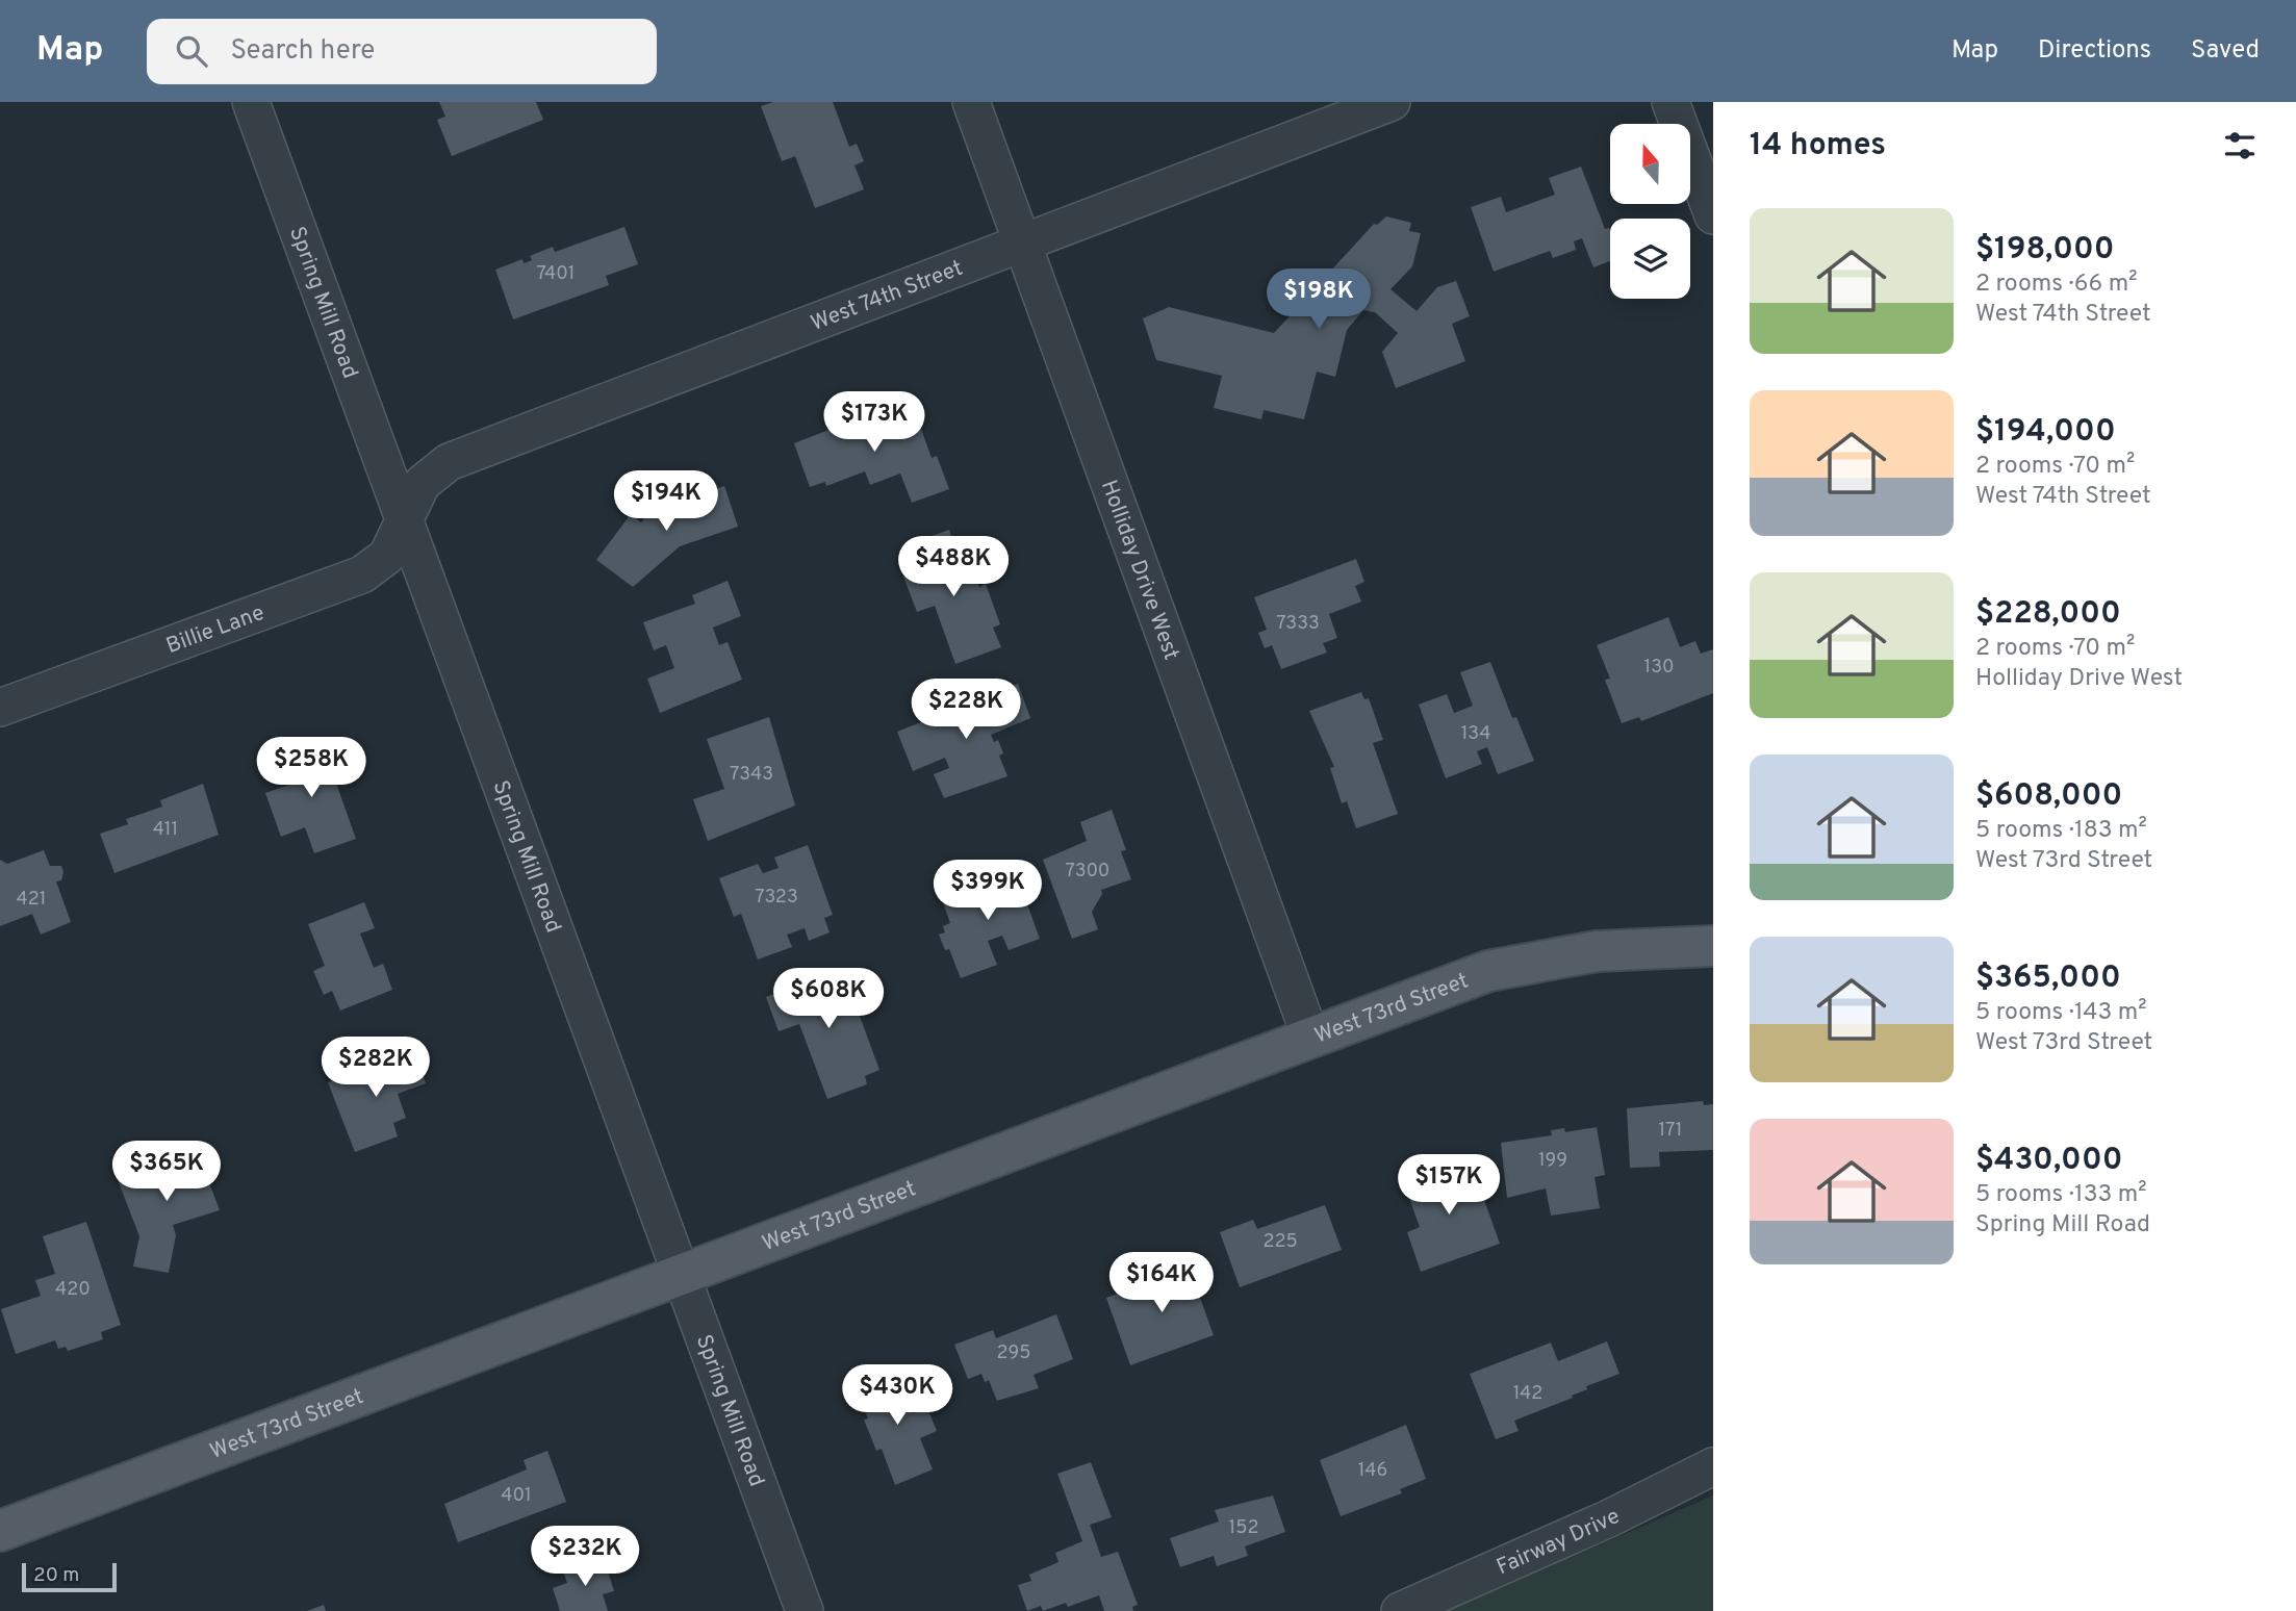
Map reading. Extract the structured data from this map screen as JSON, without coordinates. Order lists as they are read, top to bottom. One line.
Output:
{"streets":{"main road":["West 73rd Street"],"street":["West 74th Street","Spring Mill Road","Holliday Drive West","Billie Lane","Fairway Drive"]},"crossings":[["West 74th Street","Spring Mill Road"],["West 74th Street","Holliday Drive West"],["West 74th Street","Billie Lane"],["Spring Mill Road","Billie Lane"],["Spring Mill Road","West 73rd Street"],["Holliday Drive West","West 73rd Street"]],"house_numbers":["7401","7333","130","134","7343","411","7300","7323","421","171","199","225","420","295","142","146","401","152"],"scale_bar":"20 m","north":"top","page":{"header":"Map","search":"Search here","nav":["Map","Directions","Saved"],"heading":"14 homes","list":[{"name":"$198,000","note":"2 rooms · 66 m² · West 74th Street"},{"name":"$194,000","note":"2 rooms · 70 m² · West 74th Street"},{"name":"$228,000","note":"2 rooms · 70 m² · Holliday Drive West"},{"name":"$608,000","note":"5 rooms · 183 m² · West 73rd Street"},{"name":"$365,000","note":"5 rooms · 143 m² · West 73rd Street"},{"name":"$430,000","note":"5 rooms · 133 m² · Spring Mill Road"}],"price":["$198K","$173K","$194K","$488K","$228K","$258K","$399K","$608K","$282K","$365K","$157K","$164K","$430K","$232K"],"scale":"20 m"}}
